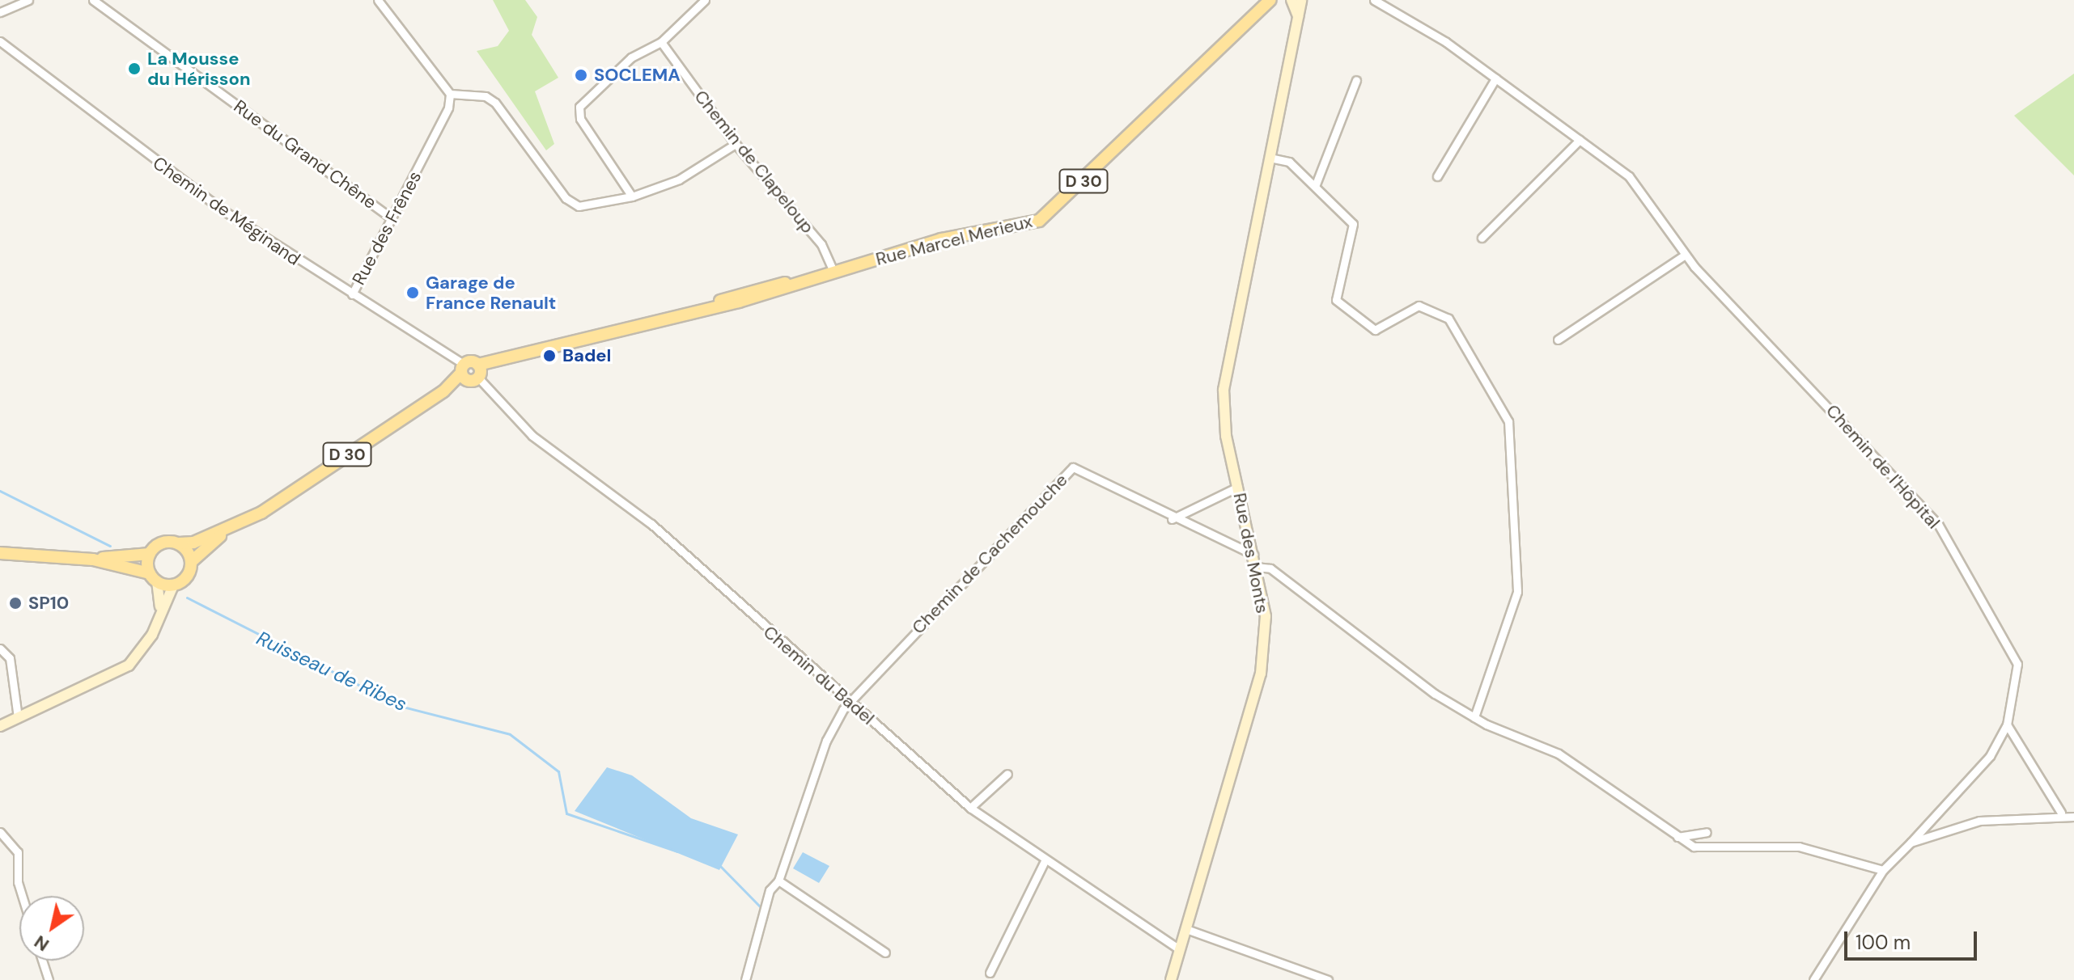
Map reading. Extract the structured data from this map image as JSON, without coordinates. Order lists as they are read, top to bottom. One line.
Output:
{"streets":{"main road":["D 30","Rue Marcel Merieux"],"street":["Rue du Grand Chêne","Chemin de Clapeloup","Chemin de Méginand","Rue des Frênes","Chemin de l'Hôpital","Rue des Monts","Chemin de Cachemouche","Chemin du Badel"]},"crossings":[["Rue du Grand Chêne","Rue des Frênes"],["Chemin de Clapeloup","Rue Marcel Merieux"],["D 30","Chemin de Méginand"],["D 30","Rue Marcel Merieux"],["Chemin de Méginand","Rue des Frênes"],["Chemin de Méginand","Rue Marcel Merieux"],["Rue des Monts","Chemin de Cachemouche"],["Rue des Monts","Chemin du Badel"],["Chemin de Cachemouche","Chemin du Badel"]],"water":["Ruisseau de Ribes"],"places":["La Mousse du Hérisson","SOCLEMA","Garage de France Renault","Badel","SP10"],"scale_bar":"100 m","north":"bottom left"}
